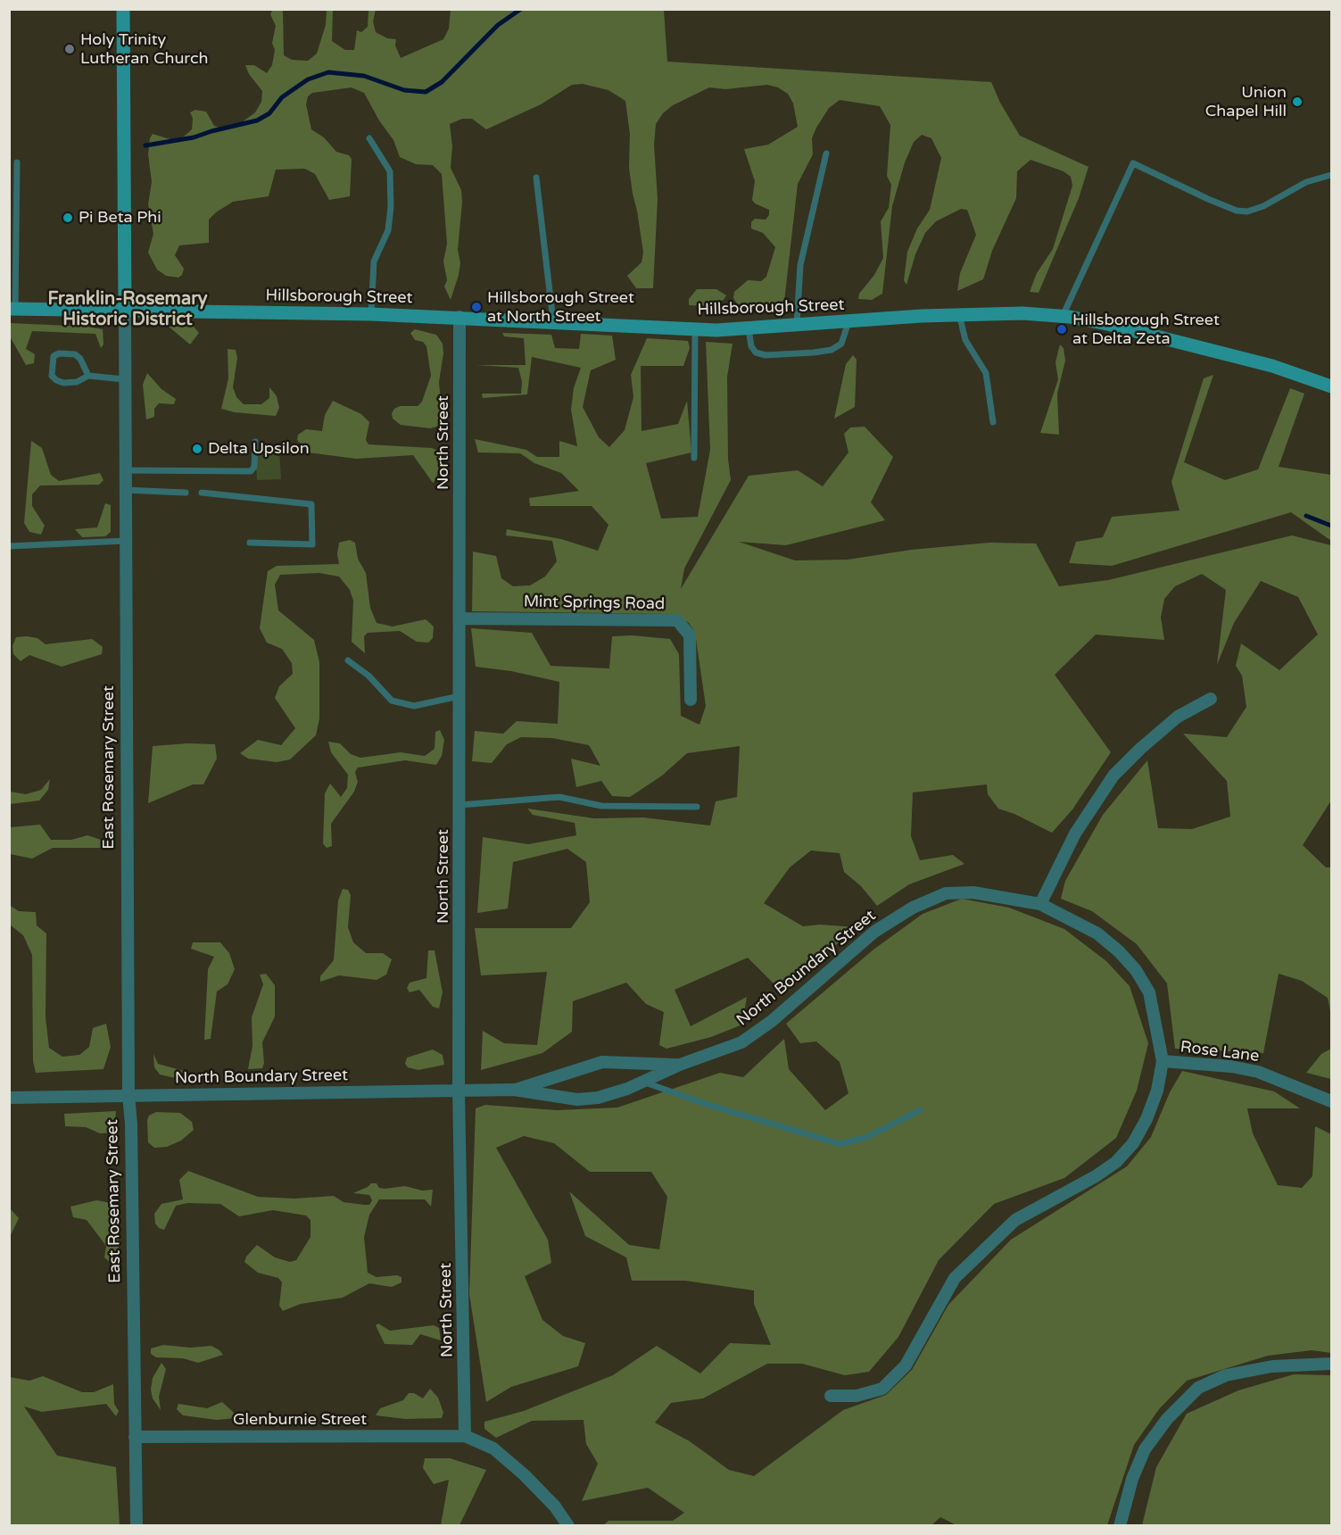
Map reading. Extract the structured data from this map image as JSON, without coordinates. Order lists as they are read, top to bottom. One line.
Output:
{"streets":{"street":["Hillsborough Street","North Street","Mint Springs Road","East Rosemary Street","North Boundary Street","Rose Lane","Glenburnie Street"]},"crossings":[["Hillsborough Street","North Street"],["Hillsborough Street","East Rosemary Street"],["North Street","Mint Springs Road"],["North Street","North Boundary Street"],["North Street","Glenburnie Street"],["East Rosemary Street","North Boundary Street"],["East Rosemary Street","Glenburnie Street"],["North Boundary Street","Rose Lane"]],"districts":["Franklin-Rosemary Historic District"],"places":["Holy Trinity Lutheran Church","Union Chapel Hill","Pi Beta Phi","Hillsborough Street at North Street","Hillsborough Street at Delta Zeta","Delta Upsilon"]}
